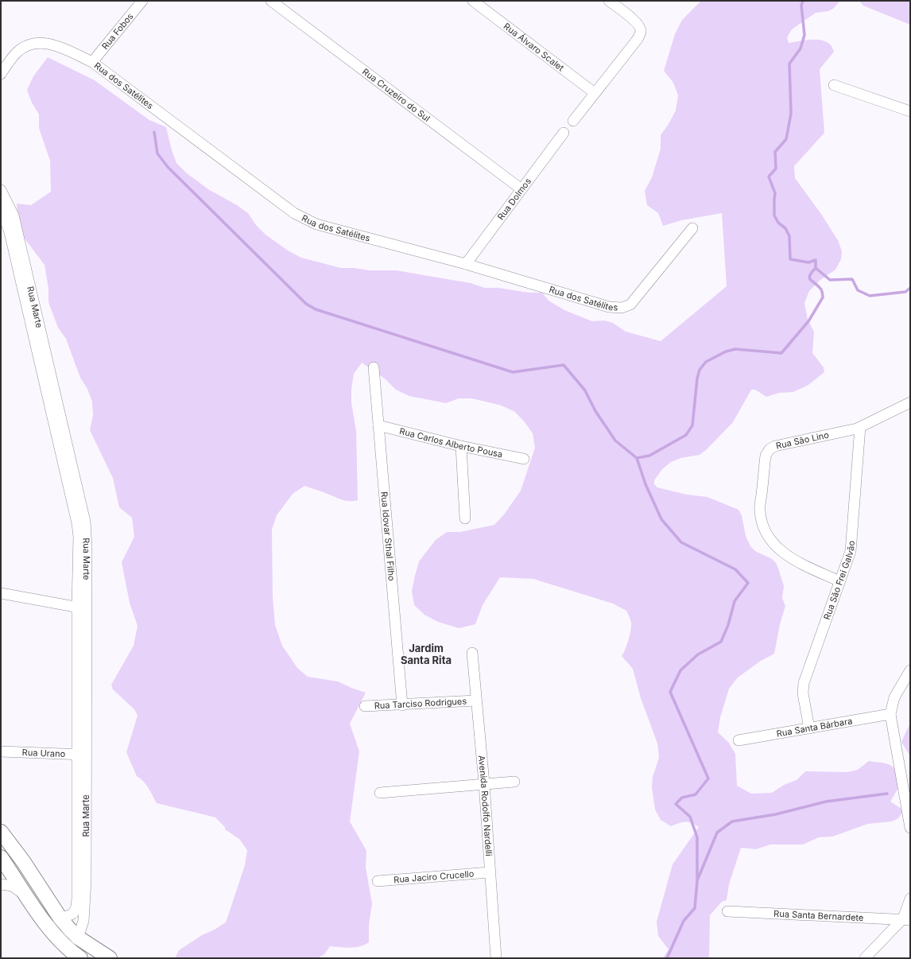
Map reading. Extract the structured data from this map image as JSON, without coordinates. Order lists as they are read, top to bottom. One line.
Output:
{"streets":{"street":["Rua Fobos","Rua Álvaro Scalet","Rua dos Satélites","Rua Cruzeiro do Sul","Rua Dolmos","Rua Marte","Rua São Lino","Rua Carlos Alberto Pousa","Rua Idovar Sthal Filho","Rua São Frei Galvão","Rua Tarciso Rodrigues","Rua Santa Bárbara","Rua Urano","Avenida Rodolfo Nardelli","Rua Jaciro Crucello","Rua Santa Bernardete"]},"crossings":[["Rua Fobos","Rua dos Satélites"],["Rua dos Satélites","Rua Dolmos"],["Rua Cruzeiro do Sul","Rua Dolmos"],["Rua Marte","Rua Urano"],["Rua São Lino","Rua São Frei Galvão"],["Rua Carlos Alberto Pousa","Rua Idovar Sthal Filho"],["Rua Idovar Sthal Filho","Rua Tarciso Rodrigues"],["Rua São Frei Galvão","Rua Santa Bárbara"],["Rua Tarciso Rodrigues","Avenida Rodolfo Nardelli"],["Avenida Rodolfo Nardelli","Rua Jaciro Crucello"]],"districts":["Jardim Santa Rita"]}
